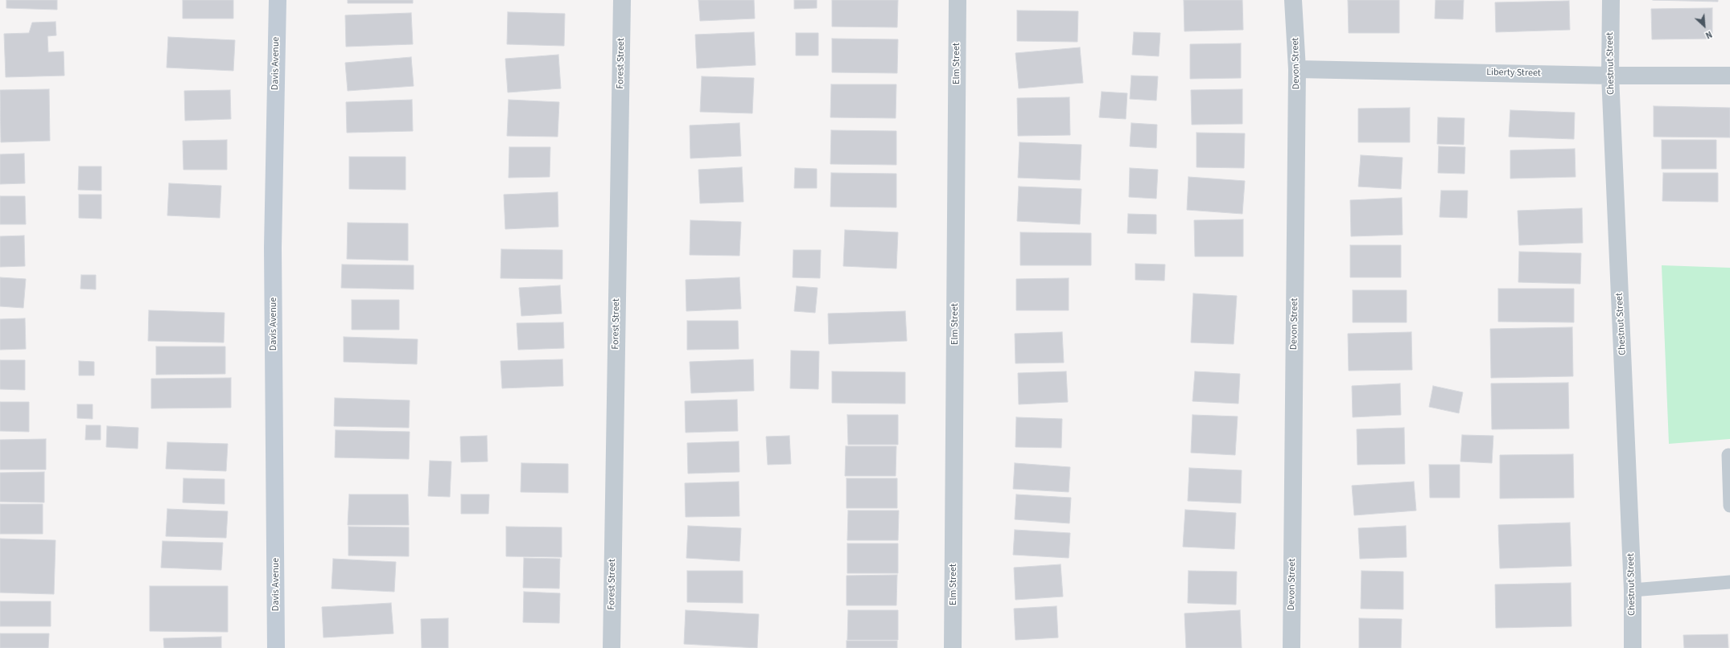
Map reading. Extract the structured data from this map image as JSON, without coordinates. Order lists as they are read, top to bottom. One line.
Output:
{"streets":{"street":["Davis Avenue","Forest Street","Elm Street","Devon Street","Chestnut Street","Liberty Street"]},"crossings":[["Devon Street","Liberty Street"],["Chestnut Street","Liberty Street"]],"north":"bottom right"}
